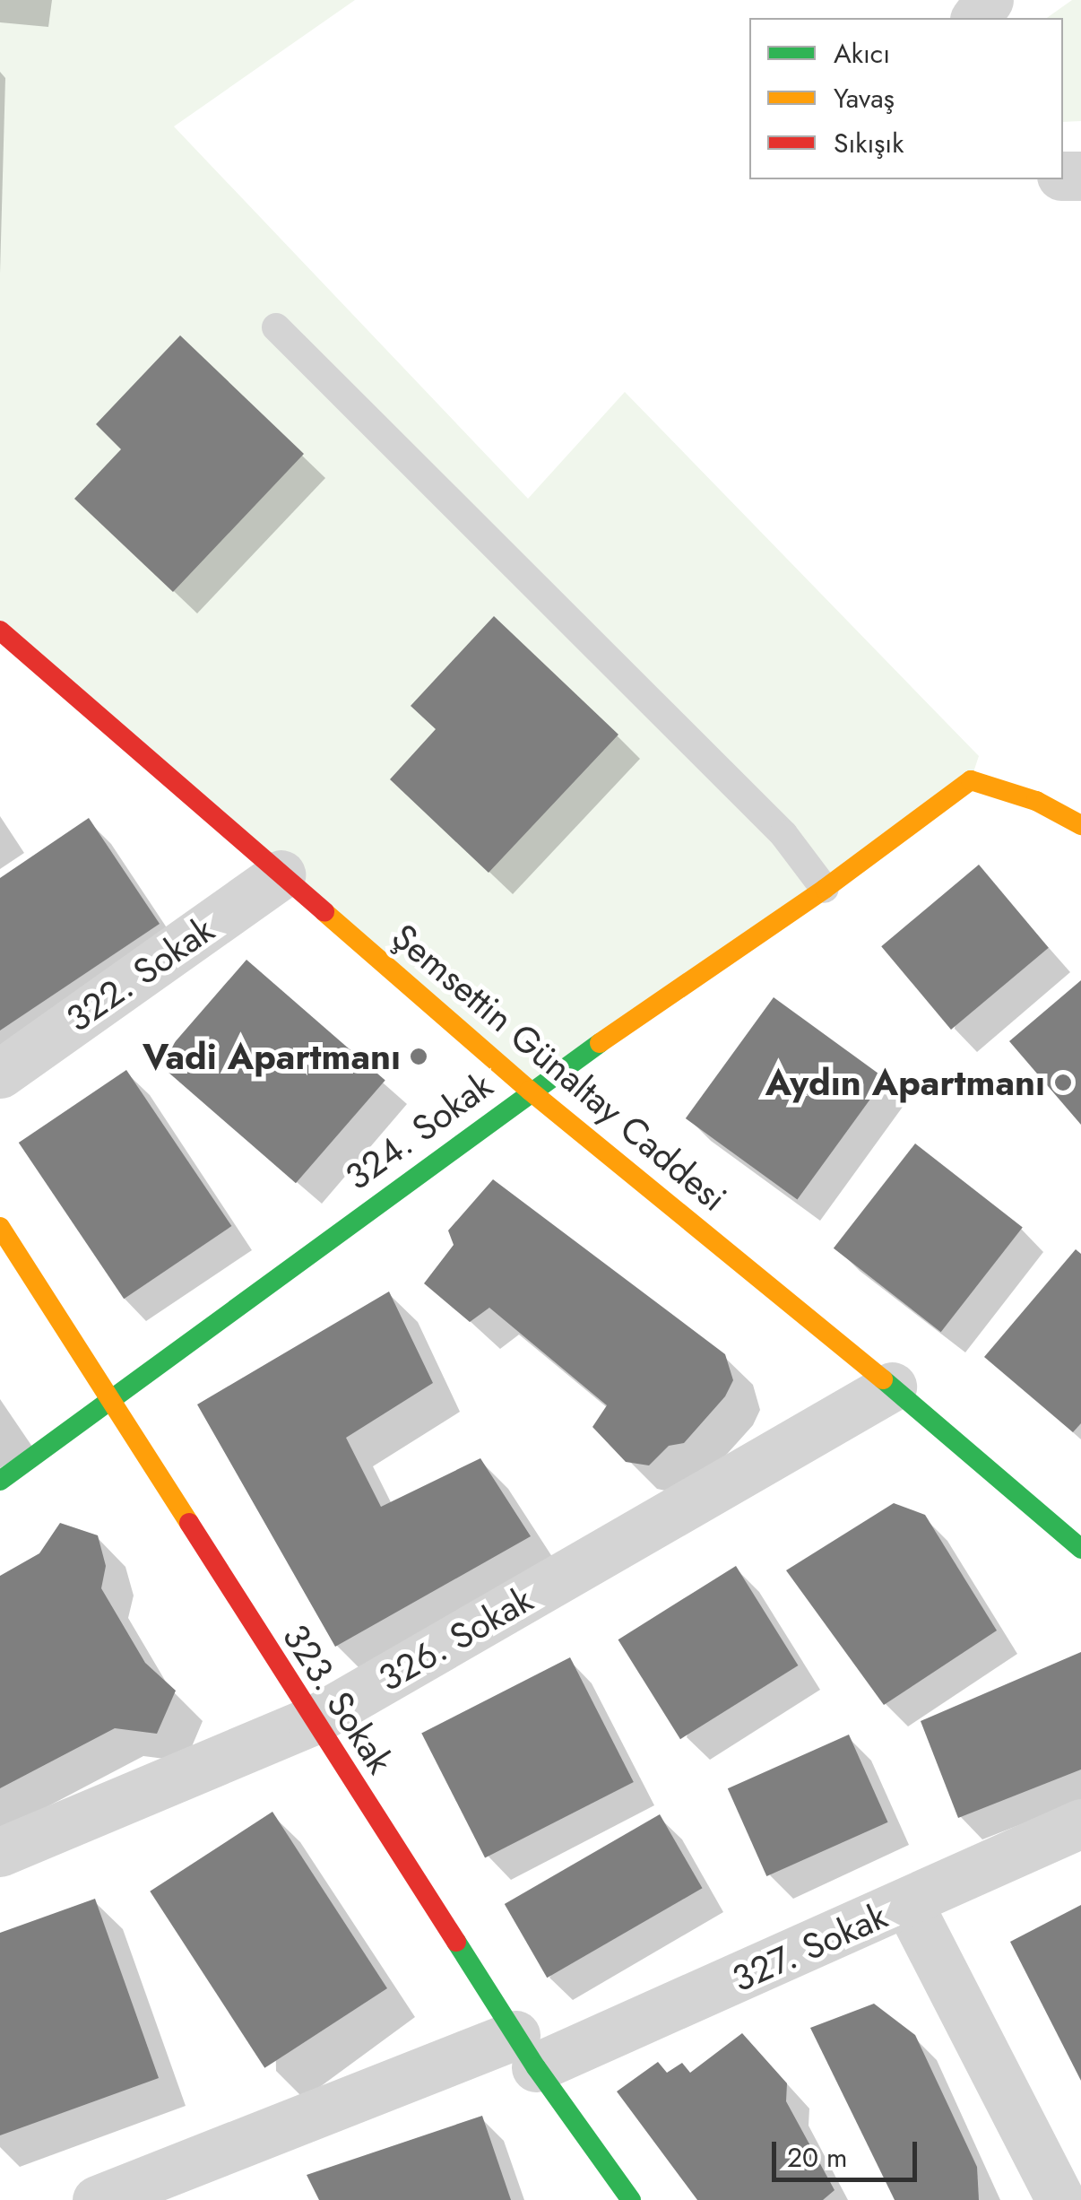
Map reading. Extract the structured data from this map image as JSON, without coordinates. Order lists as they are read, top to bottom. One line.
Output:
{"streets":{"street":["322. Sokak","Şemsettin Günaltay Caddesi","324. Sokak","326. Sokak","323. Sokak","327. Sokak"]},"crossings":[["322. Sokak","Şemsettin Günaltay Caddesi"],["Şemsettin Günaltay Caddesi","324. Sokak"],["Şemsettin Günaltay Caddesi","326. Sokak"],["324. Sokak","323. Sokak"],["326. Sokak","323. Sokak"],["323. Sokak","327. Sokak"]],"places":["Vadi Apartmanı","Aydın Apartmanı"],"legend":["Akıcı","Yavaş","Sıkışık"],"scale_bar":"20 m"}
